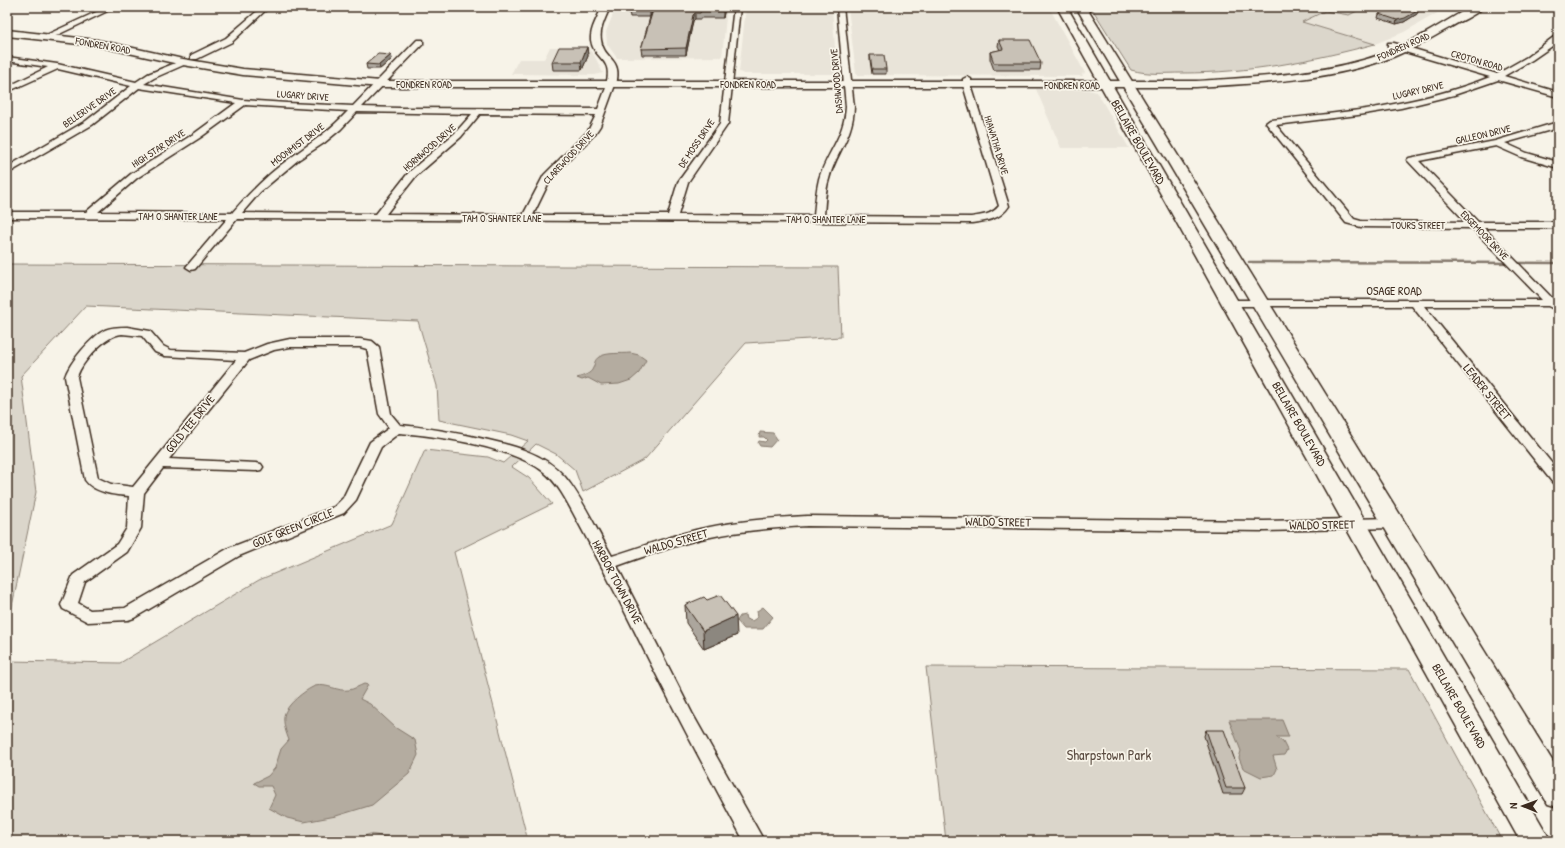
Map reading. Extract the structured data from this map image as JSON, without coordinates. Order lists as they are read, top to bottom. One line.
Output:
{"streets":{"main road":["FONDREN ROAD","BELLAIRE BOULEVARD"],"street":["CROTON ROAD","DASHWOOD DRIVE","LUGARY DRIVE","BELLERIVE DRIVE","GALLEON DRIVE","DE MOSS DRIVE","MOONMIST DRIVE","HIAWATHA DRIVE","HORNWOOD DRIVE","HIGH STAR DRIVE","CLAREWOOD DRIVE","TAM O SHANTER LANE","TOURS STREET","EDGEMOOR DRIVE","OSAGE ROAD","LEADER STREET","GOLD TEE DRIVE","WALDO STREET","GOLF GREEN CIRCLE","HARBOR TOWN DRIVE"]},"crossings":[["FONDREN ROAD","CROTON ROAD"],["FONDREN ROAD","DASHWOOD DRIVE"],["FONDREN ROAD","BELLERIVE DRIVE"],["FONDREN ROAD","BELLAIRE BOULEVARD"],["FONDREN ROAD","DE MOSS DRIVE"],["FONDREN ROAD","MOONMIST DRIVE"],["FONDREN ROAD","HIAWATHA DRIVE"],["FONDREN ROAD","CLAREWOOD DRIVE"],["CROTON ROAD","LUGARY DRIVE"],["DASHWOOD DRIVE","TAM O SHANTER LANE"],["LUGARY DRIVE","BELLERIVE DRIVE"],["LUGARY DRIVE","MOONMIST DRIVE"],["LUGARY DRIVE","HORNWOOD DRIVE"],["LUGARY DRIVE","HIGH STAR DRIVE"],["LUGARY DRIVE","CLAREWOOD DRIVE"],["LUGARY DRIVE","TOURS STREET"],["GALLEON DRIVE","EDGEMOOR DRIVE"],["BELLAIRE BOULEVARD","OSAGE ROAD"],["BELLAIRE BOULEVARD","WALDO STREET"],["DE MOSS DRIVE","TAM O SHANTER LANE"],["MOONMIST DRIVE","TAM O SHANTER LANE"],["HIAWATHA DRIVE","TAM O SHANTER LANE"],["HORNWOOD DRIVE","TAM O SHANTER LANE"],["HIGH STAR DRIVE","TAM O SHANTER LANE"],["CLAREWOOD DRIVE","TAM O SHANTER LANE"],["TOURS STREET","EDGEMOOR DRIVE"],["EDGEMOOR DRIVE","OSAGE ROAD"],["OSAGE ROAD","LEADER STREET"],["GOLD TEE DRIVE","GOLF GREEN CIRCLE"],["WALDO STREET","HARBOR TOWN DRIVE"],["GOLF GREEN CIRCLE","HARBOR TOWN DRIVE"]],"parks":["Sharpstown Park"],"north":"left"}
